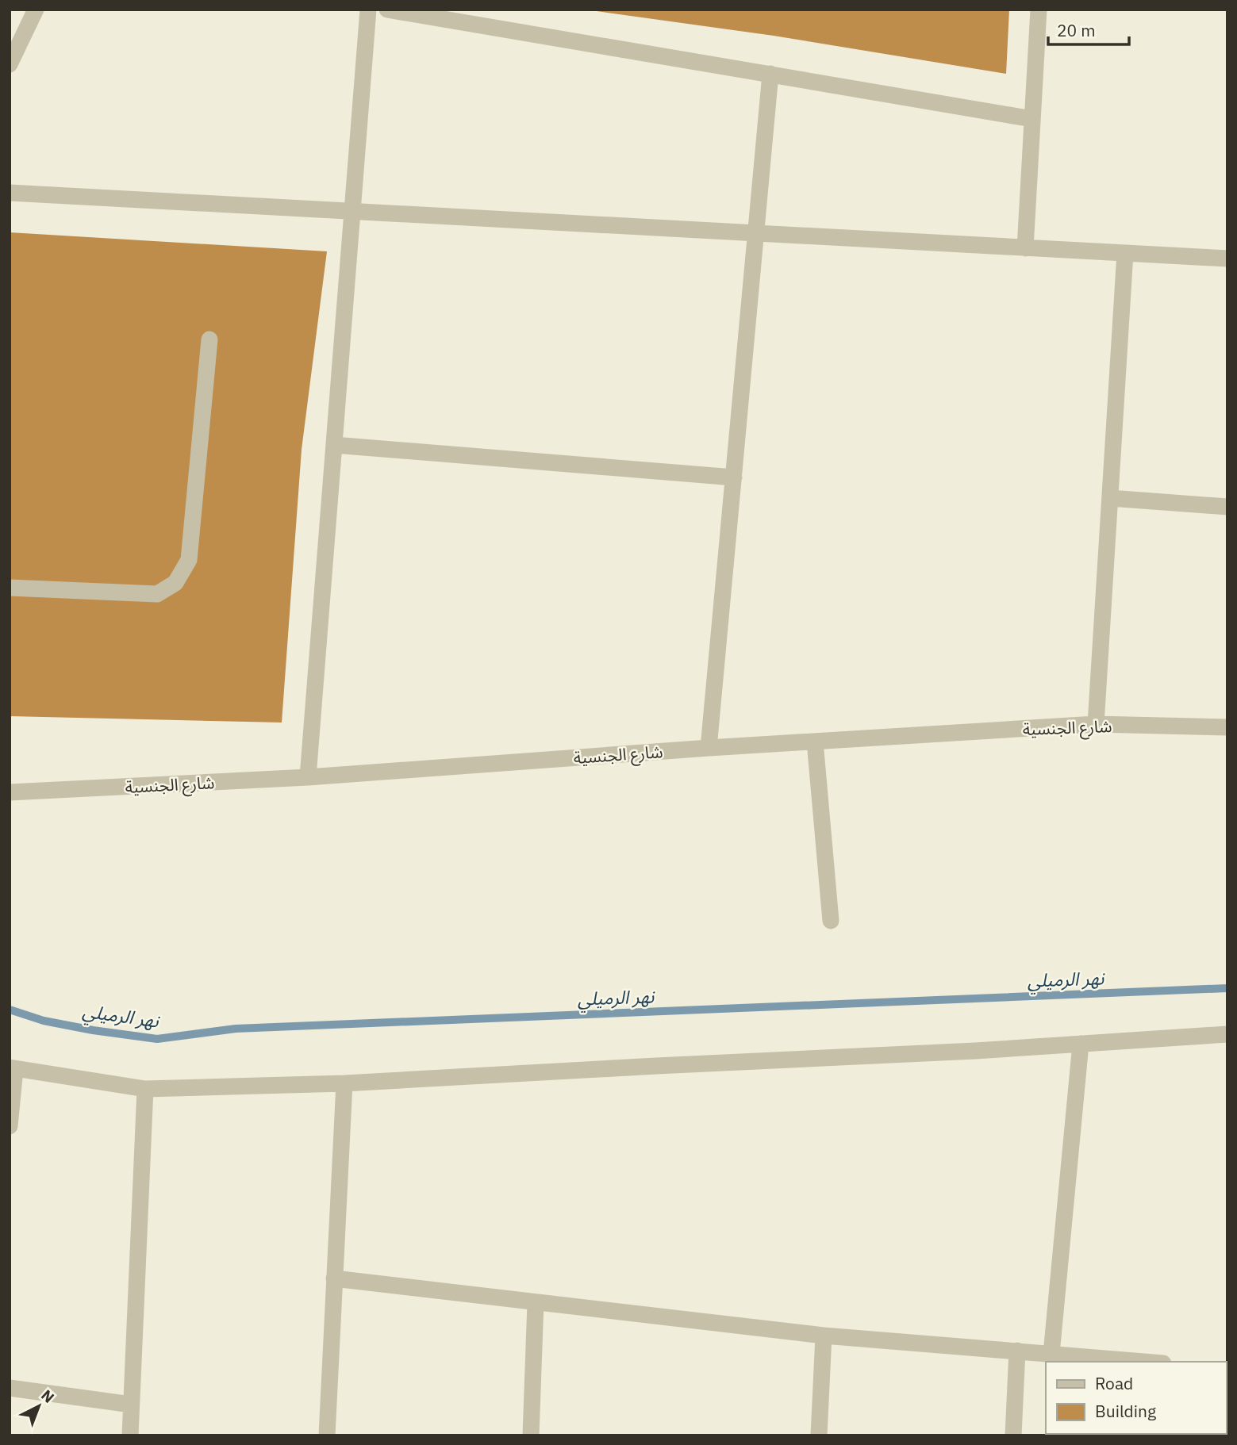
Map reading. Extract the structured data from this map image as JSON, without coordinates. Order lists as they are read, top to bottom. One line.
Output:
{"streets":{"street":["شارع الجنسية"]},"water":["نهر الرميلي"],"legend":["Road","Building"],"scale_bar":"20 m","north":"top right"}
